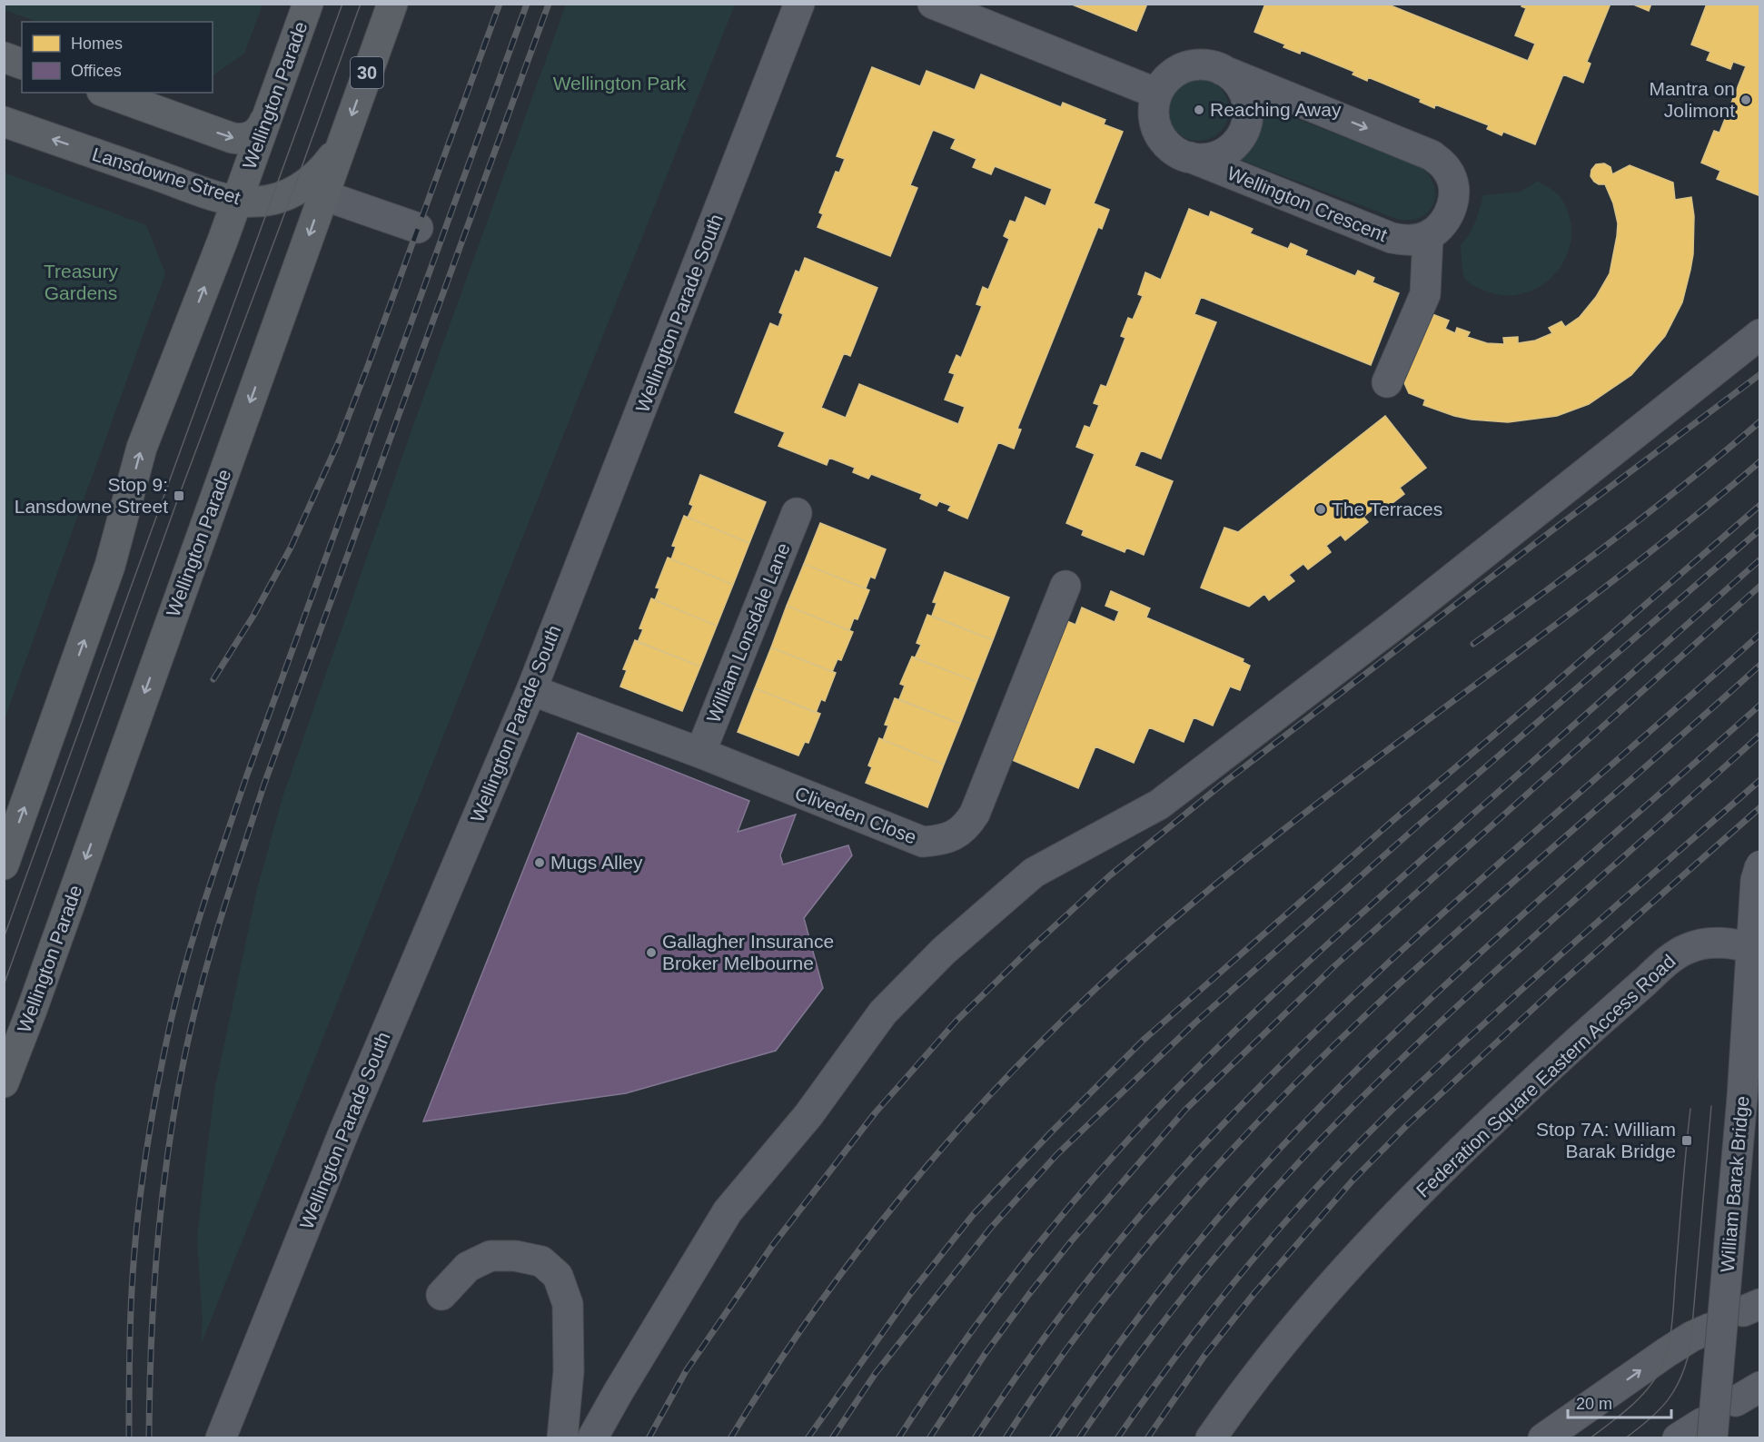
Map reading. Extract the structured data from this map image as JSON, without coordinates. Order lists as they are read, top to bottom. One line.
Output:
{"streets":{"main road":["30","Wellington Parade","Lansdowne Street"],"street":["Wellington Crescent","Wellington Parade South","William Lonsdale Lane","Cliveden Close","Federation Square Eastern Access Road","William Barak Bridge"]},"crossings":[["Wellington Parade","Lansdowne Street"],["Wellington Parade South","Cliveden Close"],["William Lonsdale Lane","Cliveden Close"]],"parks":["Wellington Park","Treasury Gardens"],"places":{"other":["Mantra on Jolimont","Reaching Away","The Terraces","Mugs Alley","Gallagher Insurance Broker Melbourne"],"transit":["Stop 9: Lansdowne Street","Stop 7A: William Barak Bridge"]},"legend":["Homes","Offices"],"scale_bar":"20 m"}
